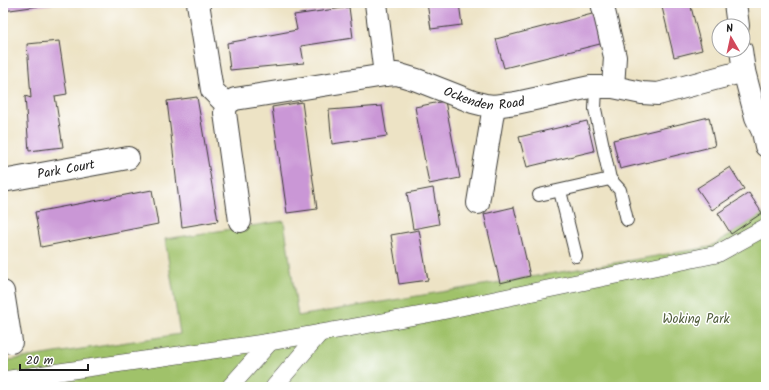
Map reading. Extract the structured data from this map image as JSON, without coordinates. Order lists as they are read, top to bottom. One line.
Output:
{"streets":{"street":["Ockenden Road","Park Court"]},"parks":["Woking Park"],"scale_bar":"20 m","north":"top"}
